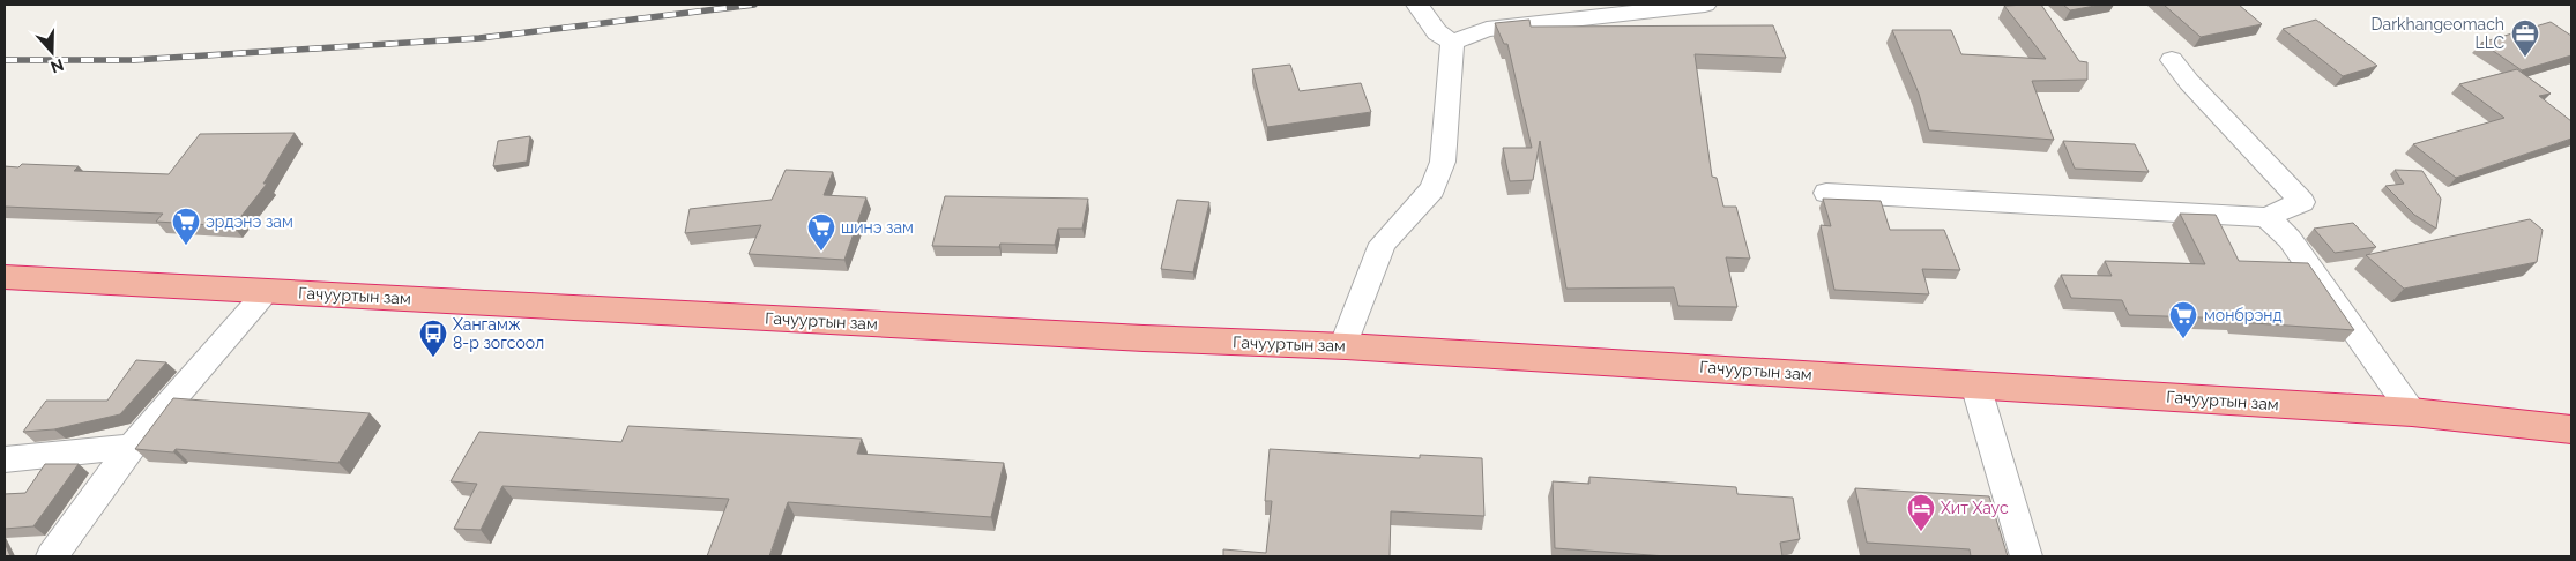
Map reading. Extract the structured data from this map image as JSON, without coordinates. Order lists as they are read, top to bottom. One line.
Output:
{"streets":{"highway":["Гачууртын зам"]},"places":{"office":["Darkhangeomach LLC"],"supermarket":["эрдэнэ зам","шинэ зам","монбрэнд"],"bus stop":["Хангамж 8-р зогсоол"],"hotel":["Хит Хаус"]},"north":"bottom"}
